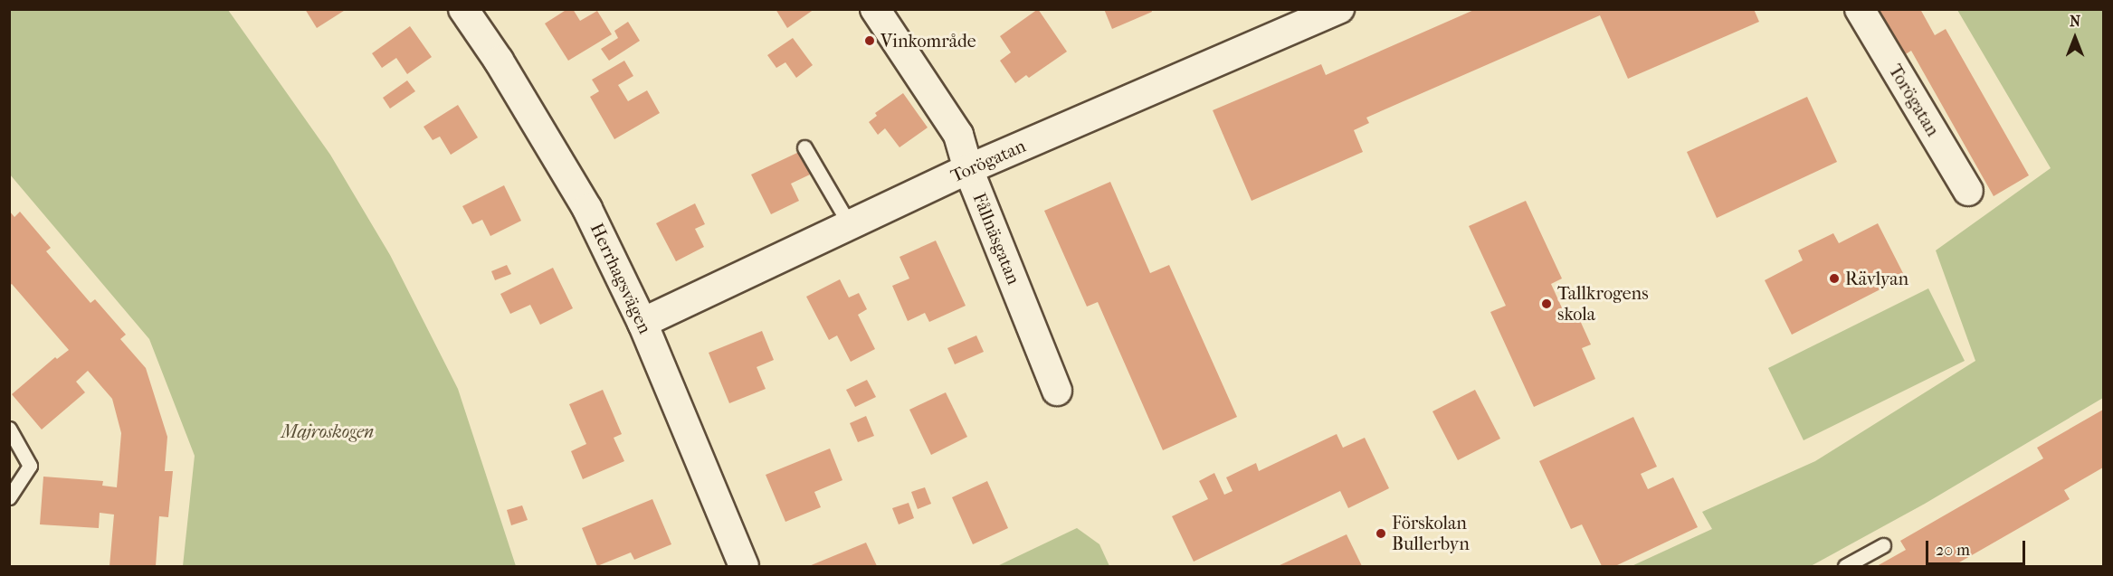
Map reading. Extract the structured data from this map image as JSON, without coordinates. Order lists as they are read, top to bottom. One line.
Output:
{"streets":{"street":["Torögatan","Fållnäsgatan","Herrhagsvägen"]},"crossings":[["Torögatan","Fållnäsgatan"],["Torögatan","Herrhagsvägen"]],"parks":["Majroskogen"],"places":["Vinkområde","Rävlyan","Tallkrogens skola","Förskolan Bullerbyn"],"scale_bar":"20 m","north":"top"}
